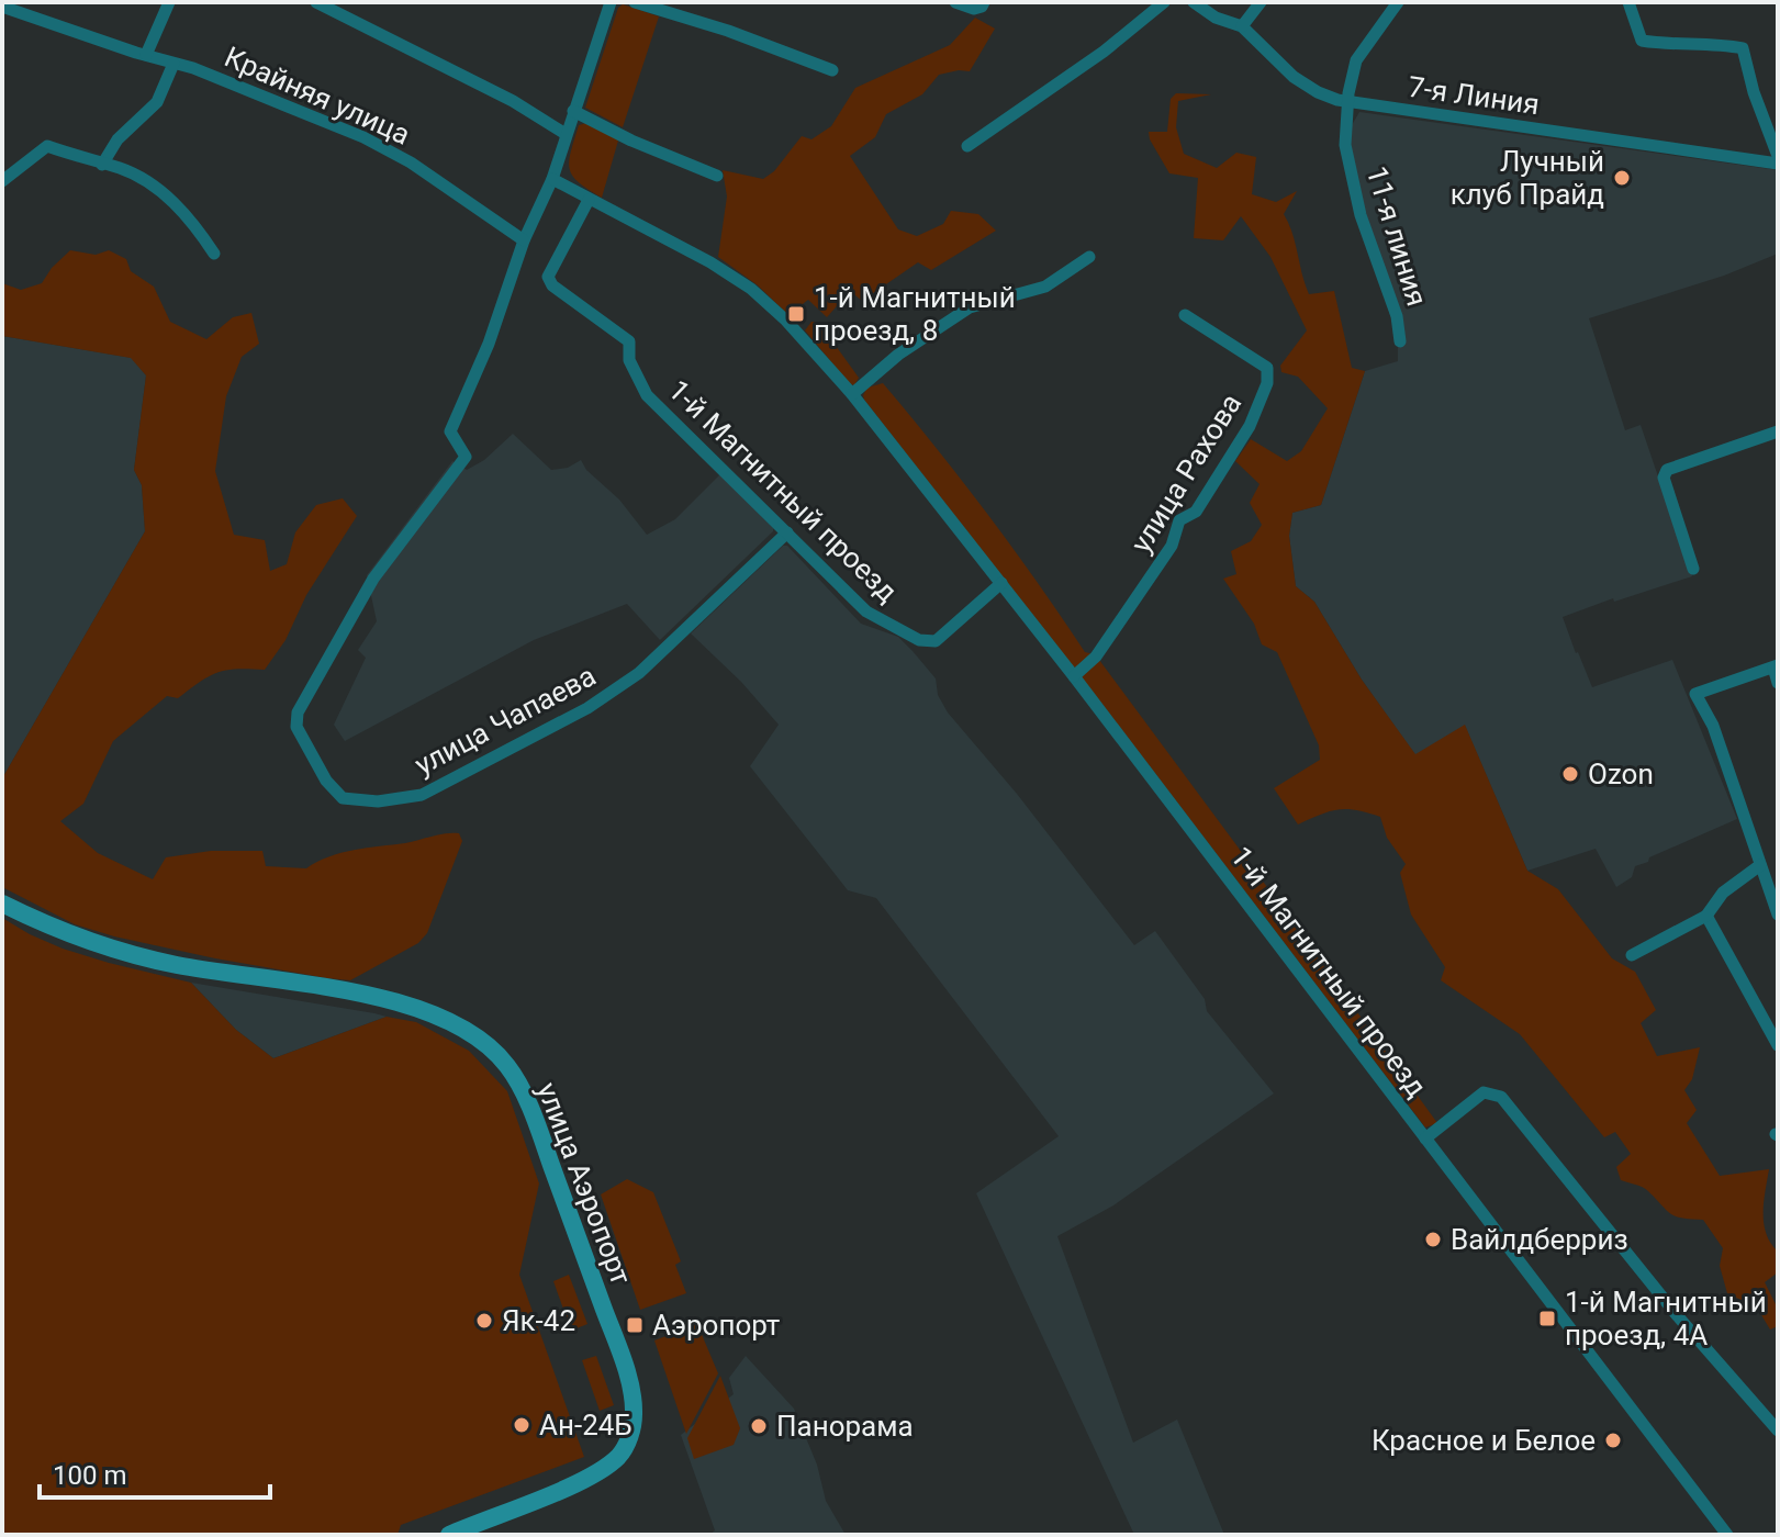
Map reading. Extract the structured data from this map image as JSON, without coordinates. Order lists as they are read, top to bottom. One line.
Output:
{"streets":{"main road":["улица Аэропорт"],"street":["Крайняя улица","7-я Линия","11-я линия","улица Рахова","1-й Магнитный проезд","улица Чапаева"]},"crossings":[["Крайняя улица","улица Чапаева"],["7-я Линия","11-я линия"],["улица Рахова","1-й Магнитный проезд"],["1-й Магнитный проезд","улица Чапаева"]],"places":{"other":["Лучный клуб Прайд","Ozon","Вайлдберриз","Як-42","Ан-24Б","Панорама","Красное и Белое"],"transit":["1-й Магнитный проезд, 8","1-й Магнитный проезд, 4А","Аэропорт"]},"scale_bar":"100 m"}
